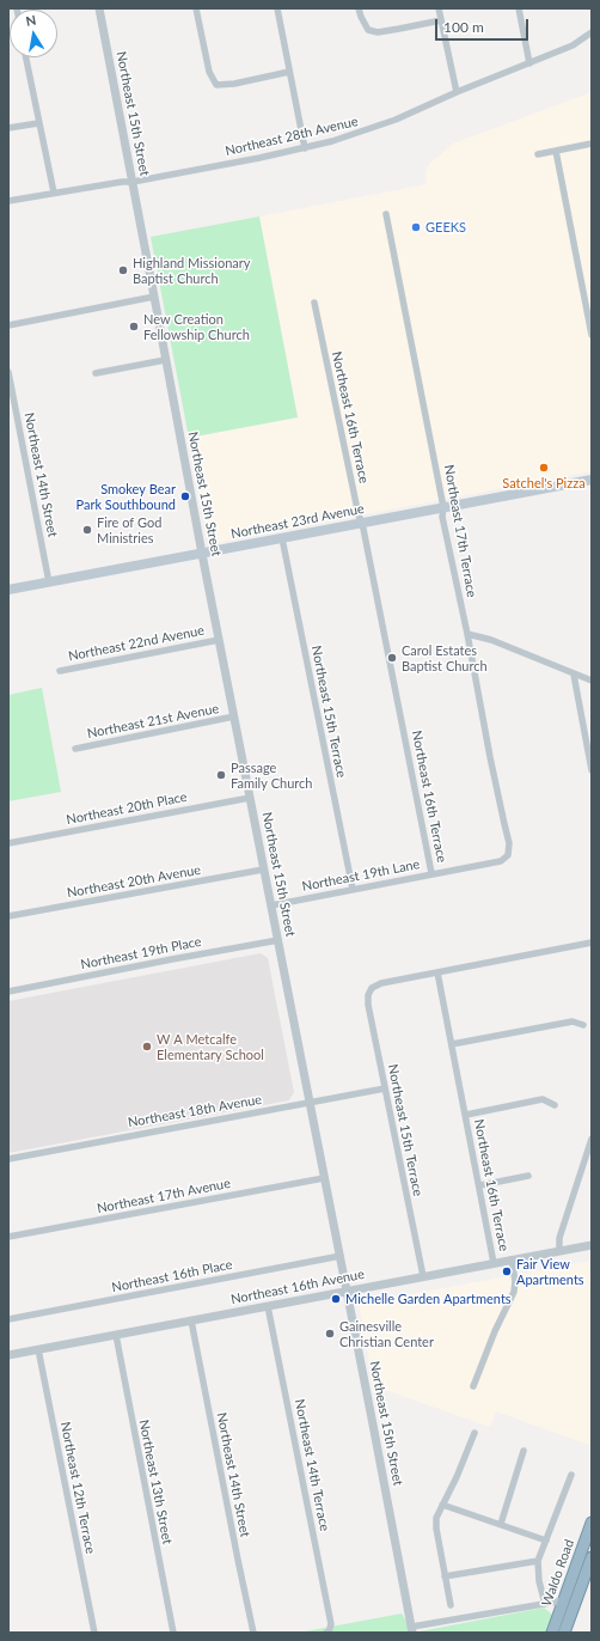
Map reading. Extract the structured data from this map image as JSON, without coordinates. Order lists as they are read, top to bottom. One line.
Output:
{"streets":{"highway":["Waldo Road"],"main road":["Northeast 23rd Avenue"],"street":["Northeast 15th Street","Northeast 28th Avenue","Northeast 16th Terrace","Northeast 14th Street","Northeast 17th Terrace","Northeast 22nd Avenue","Northeast 15th Terrace","Northeast 21st Avenue","Northeast 20th Place","Northeast 19th Lane","Northeast 20th Avenue","Northeast 19th Place","Northeast 18th Avenue","Northeast 17th Avenue","Northeast 16th Place","Northeast 16th Avenue","Northeast 14th Terrace","Northeast 13th Street","Northeast 12th Terrace"]},"crossings":[["Northeast 15th Street","Northeast 28th Avenue"],["Northeast 15th Street","Northeast 23rd Avenue"],["Northeast 15th Street","Northeast 22nd Avenue"],["Northeast 15th Street","Northeast 21st Avenue"],["Northeast 15th Street","Northeast 20th Place"],["Northeast 15th Street","Northeast 19th Lane"],["Northeast 15th Street","Northeast 20th Avenue"],["Northeast 15th Street","Northeast 19th Place"],["Northeast 15th Street","Northeast 18th Avenue"],["Northeast 15th Street","Northeast 17th Avenue"],["Northeast 15th Street","Northeast 16th Place"],["Northeast 15th Street","Northeast 16th Avenue"],["Northeast 16th Terrace","Northeast 23rd Avenue"],["Northeast 16th Terrace","Northeast 15th Terrace"],["Northeast 16th Terrace","Northeast 19th Lane"],["Northeast 16th Terrace","Northeast 16th Avenue"],["Northeast 14th Street","Northeast 23rd Avenue"],["Northeast 14th Street","Northeast 16th Avenue"],["Northeast 23rd Avenue","Northeast 17th Terrace"],["Northeast 23rd Avenue","Northeast 15th Terrace"],["Northeast 17th Terrace","Northeast 19th Lane"],["Northeast 15th Terrace","Northeast 19th Lane"],["Northeast 15th Terrace","Northeast 18th Avenue"],["Northeast 15th Terrace","Northeast 16th Avenue"],["Northeast 16th Avenue","Northeast 14th Terrace"],["Northeast 16th Avenue","Northeast 13th Street"],["Northeast 16th Avenue","Northeast 12th Terrace"]],"places":["GEEKS","Highland Missionary Baptist Church","New Creation Fellowship Church","Satchel's Pizza","Smokey Bear Park Southbound","Fire of God Ministries","Carol Estates Baptist Church","Passage Family Church","W A Metcalfe Elementary School","Fair View Apartments","Michelle Garden Apartments","Gainesville Christian Center"],"scale_bar":"100 m","north":"top"}
